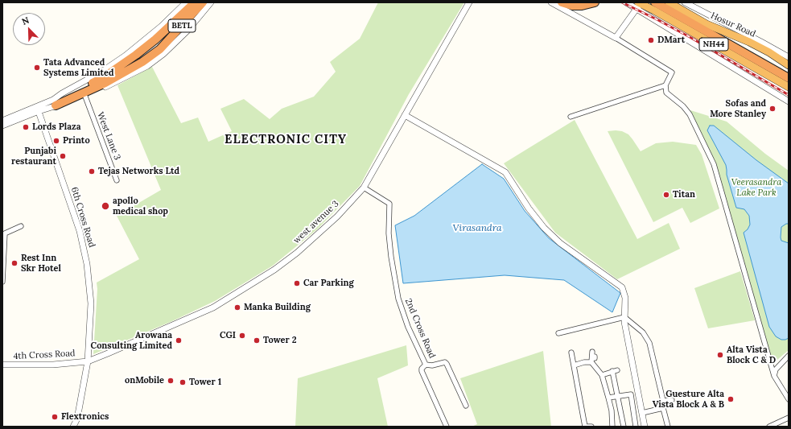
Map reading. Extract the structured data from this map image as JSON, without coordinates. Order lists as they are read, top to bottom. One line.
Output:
{"streets":{"highway":["Hosur Road","BETL","NH44"],"street":["West Lane 3","6th Cross Road","west avenue 3","2nd Cross Road","4th Cross Road"]},"crossings":[["6th Cross Road","west avenue 3"],["6th Cross Road","4th Cross Road"],["west avenue 3","2nd Cross Road"],["west avenue 3","4th Cross Road"]],"districts":["ELECTRONIC CITY"],"water":["Virasandra"],"parks":["Veerasandra Lake Park"],"places":["DMart","Tata Advanced Systems Limited","Sofas and More Stanley","Lords Plaza","Printo","Punjabi restaurant","Tejas Networks Ltd","Titan","apollo medical shop","Rest Inn Skr Hotel","Car Parking","Manka Building","CGI","Arowana Consulting Limited","Tower 2","Alta Vista Block C & D","onMobile","Tower 1","Guesture Alta Vista Block A & B","Flextronics"],"north":"top left"}
